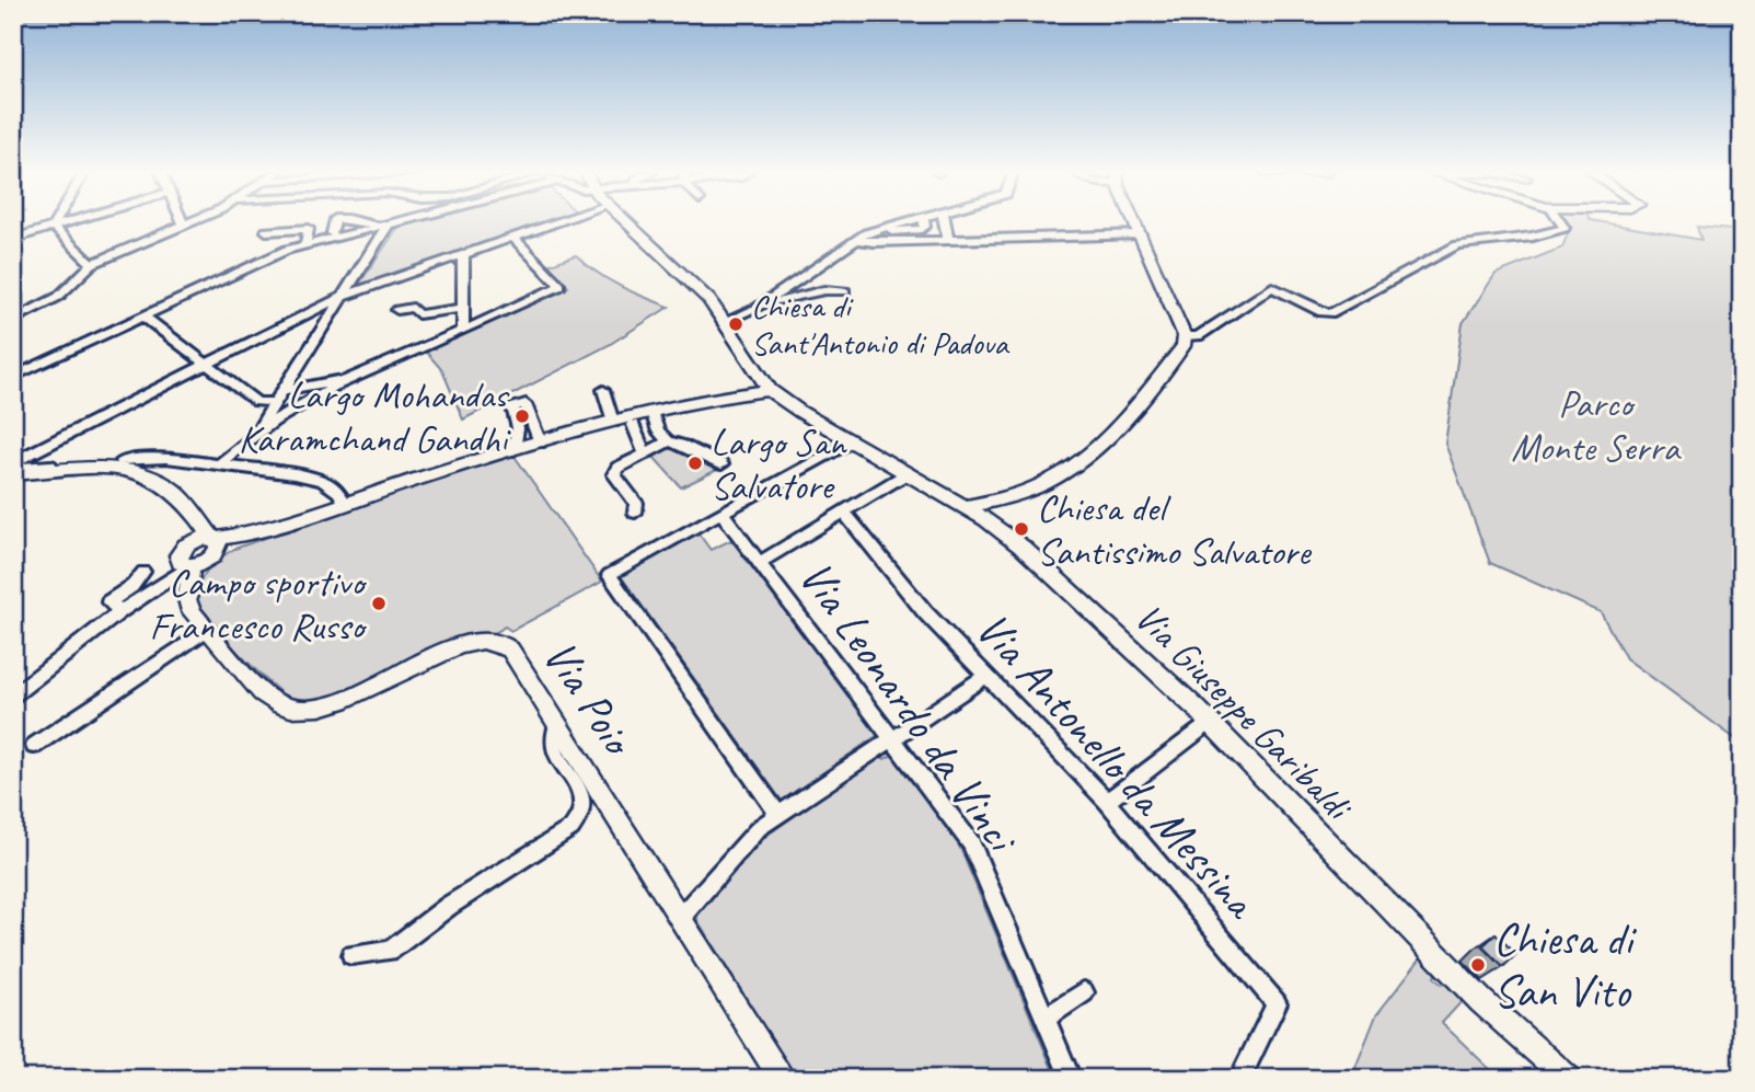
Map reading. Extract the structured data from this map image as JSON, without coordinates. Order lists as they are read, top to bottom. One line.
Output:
{"streets":{"street":["Via Poio","Via Leonardo da Vinci","Via Giuseppe Garibaldi","Via Antonello da Messina"]},"parks":["Parco Monte Serra"],"places":["Chiesa di Sant'Antonio di Padova","Largo Mohandas Karamchand Gandhi","Largo San Salvatore","Chiesa del Santissimo Salvatore","Campo sportivo Francesco Russo","Chiesa di San Vito"]}
